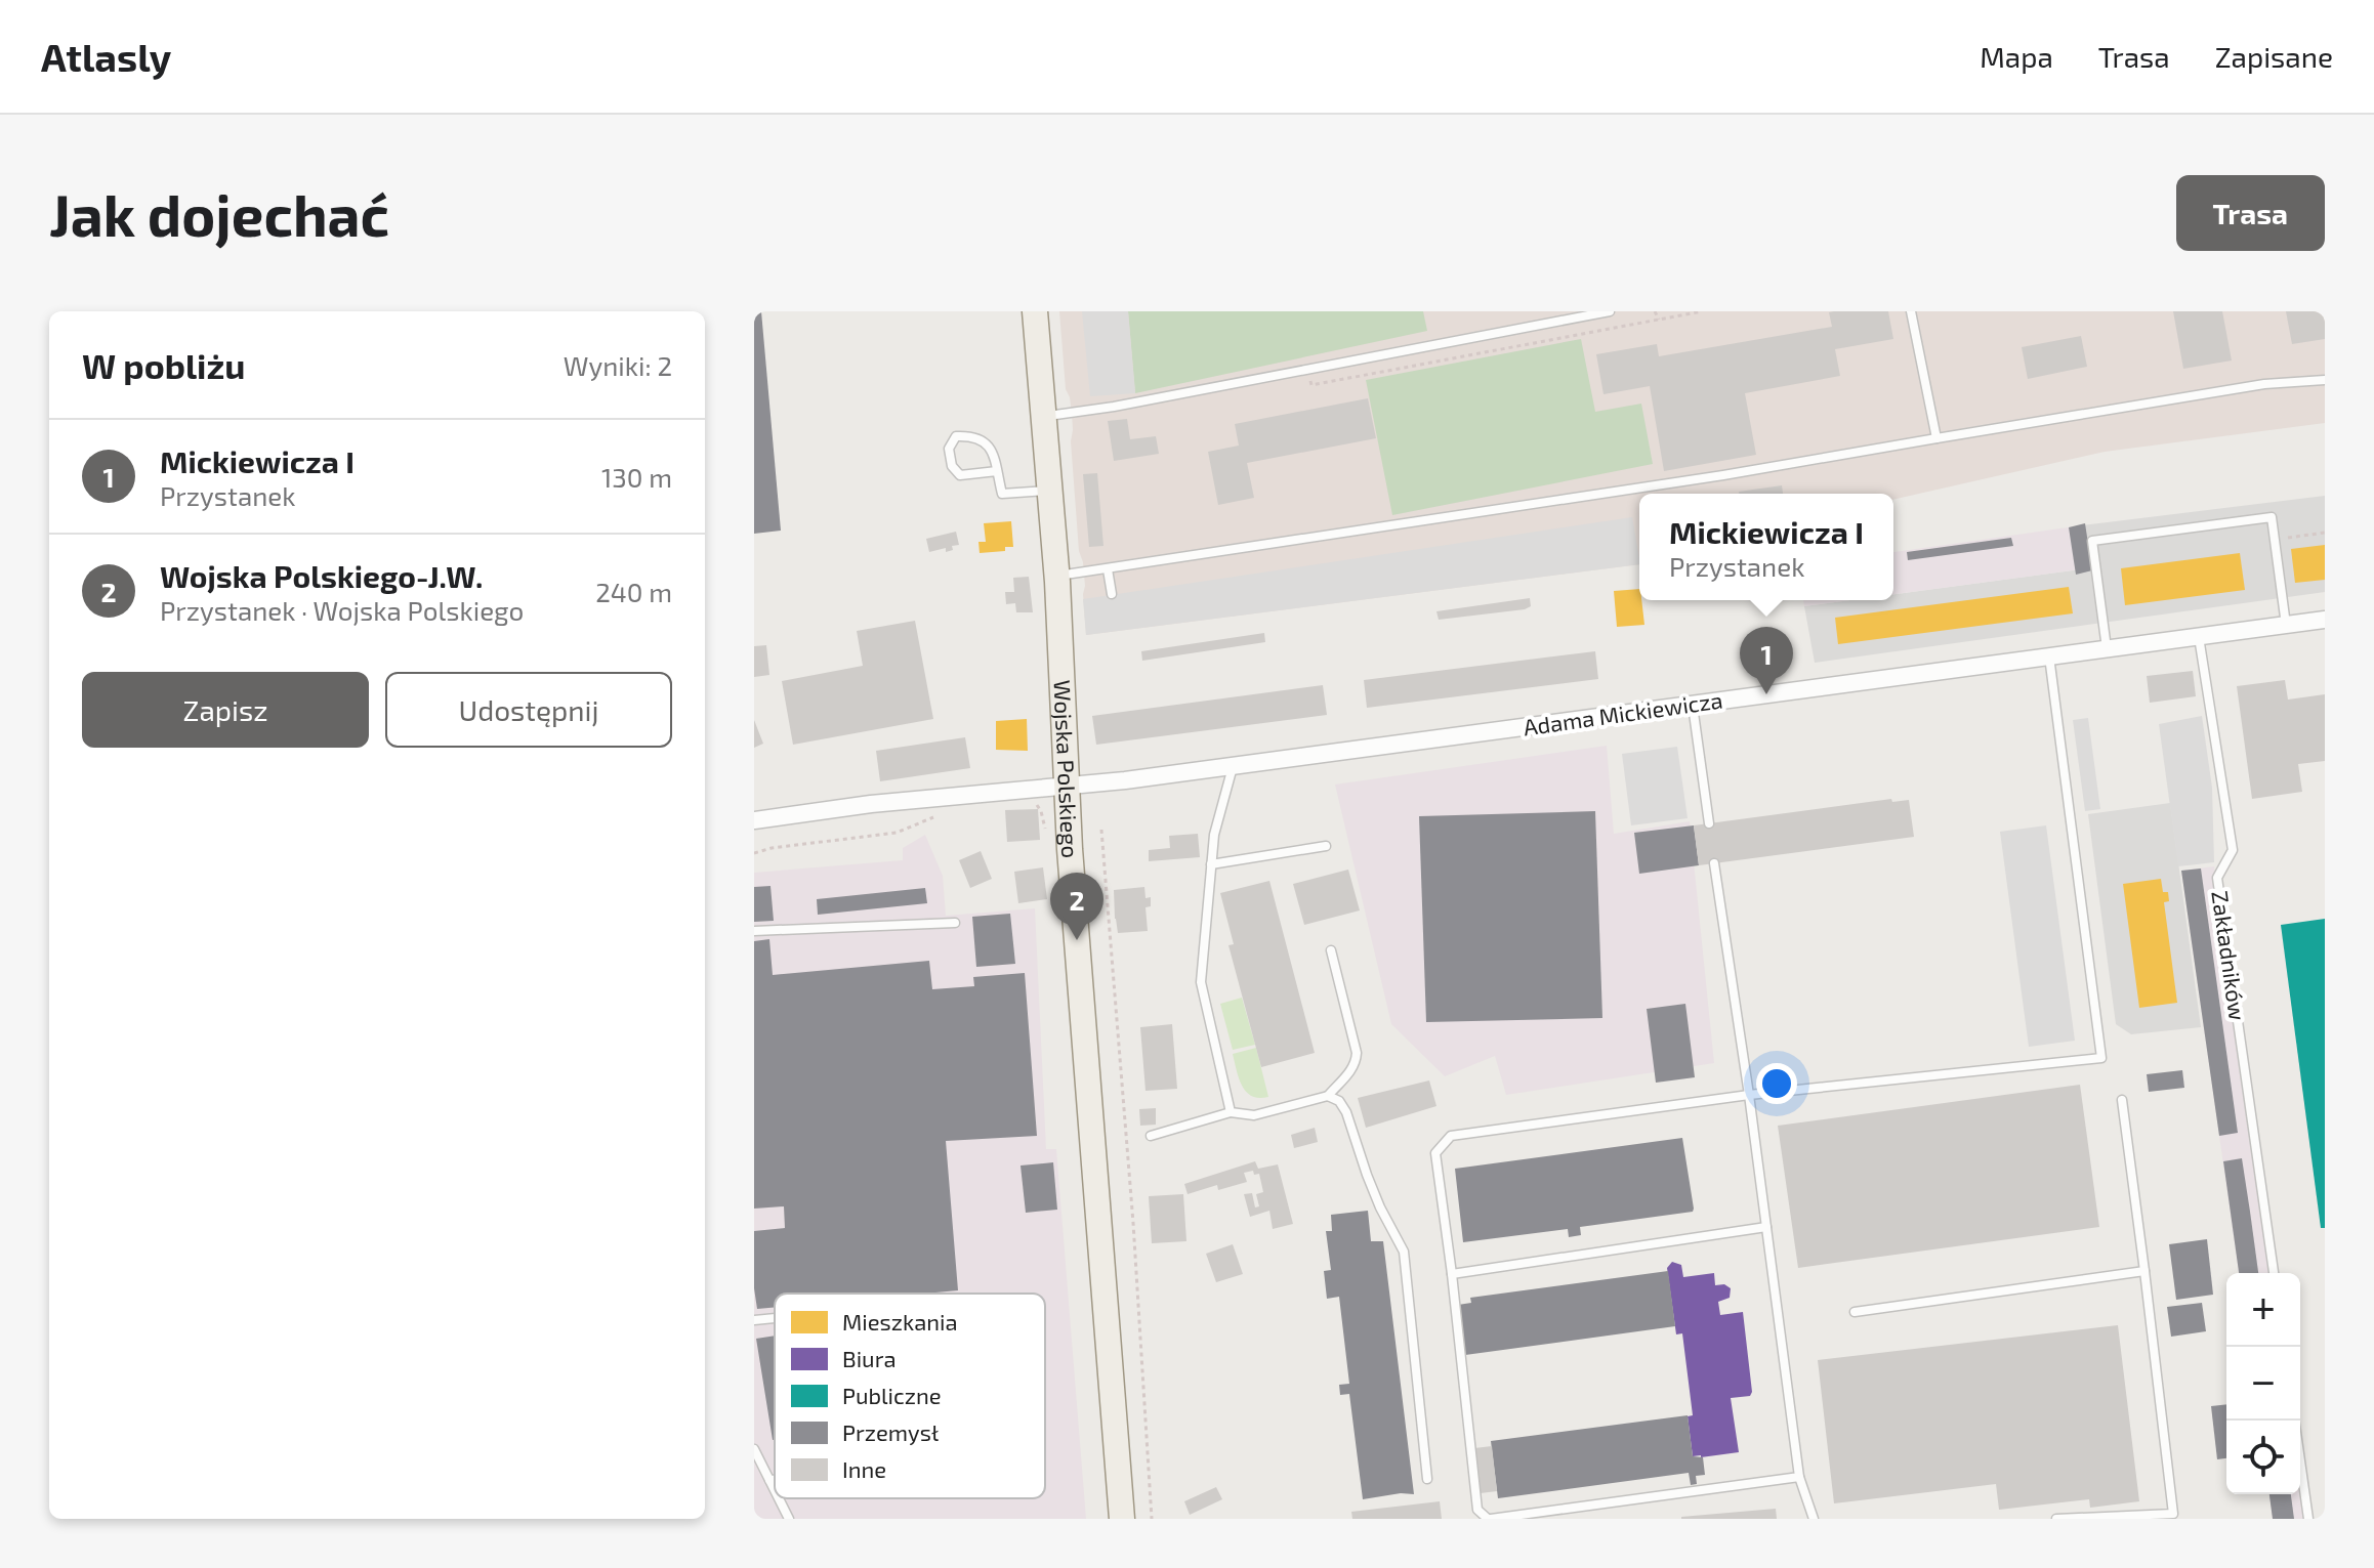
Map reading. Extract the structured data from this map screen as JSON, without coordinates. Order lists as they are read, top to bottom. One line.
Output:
{"streets":{"main road":["Wojska Polskiego"],"street":["Adama Mickiewicza"],"lane":["Zakładników"]},"crossings":[["Adama Mickiewicza","Wojska Polskiego"],["Adama Mickiewicza","Zakładników"]],"legend":["Mieszkania","Biura","Publiczne","Przemysł","Inne"],"page":{"header":"Atlasly","nav":["Mapa","Trasa","Zapisane"],"buttons":["Trasa",["Zapisz","Udostępnij"]],"title":"Jak dojechać","heading":["W pobliżu","Wyniki: 2"],"list":[{"mark":"1","name":"Mickiewicza I","note":"Przystanek","value":"130 m"},{"mark":"2","name":"Wojska Polskiego-J.W.","note":"Przystanek · Wojska Polskiego","value":"240 m"}],"popup":["Mickiewicza I","Przystanek"],"pins":["1","2"],"map_buttons":["+","−"]}}
